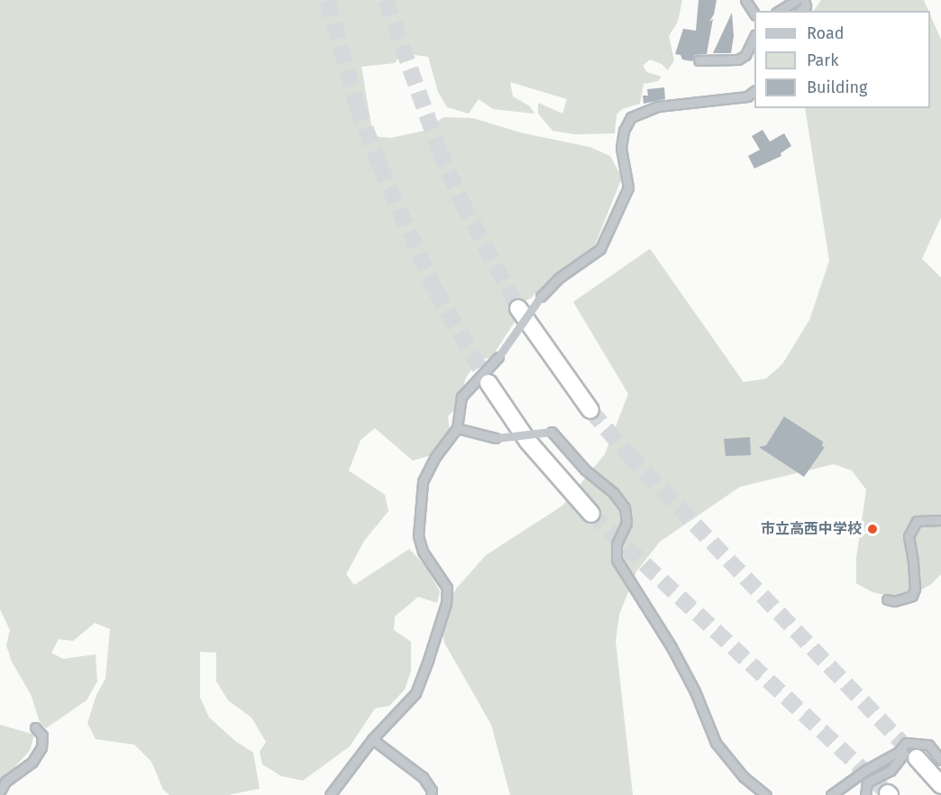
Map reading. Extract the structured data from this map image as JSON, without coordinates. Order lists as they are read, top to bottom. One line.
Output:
{"places":["市立高西中学校"],"legend":["Road","Park","Building"]}
